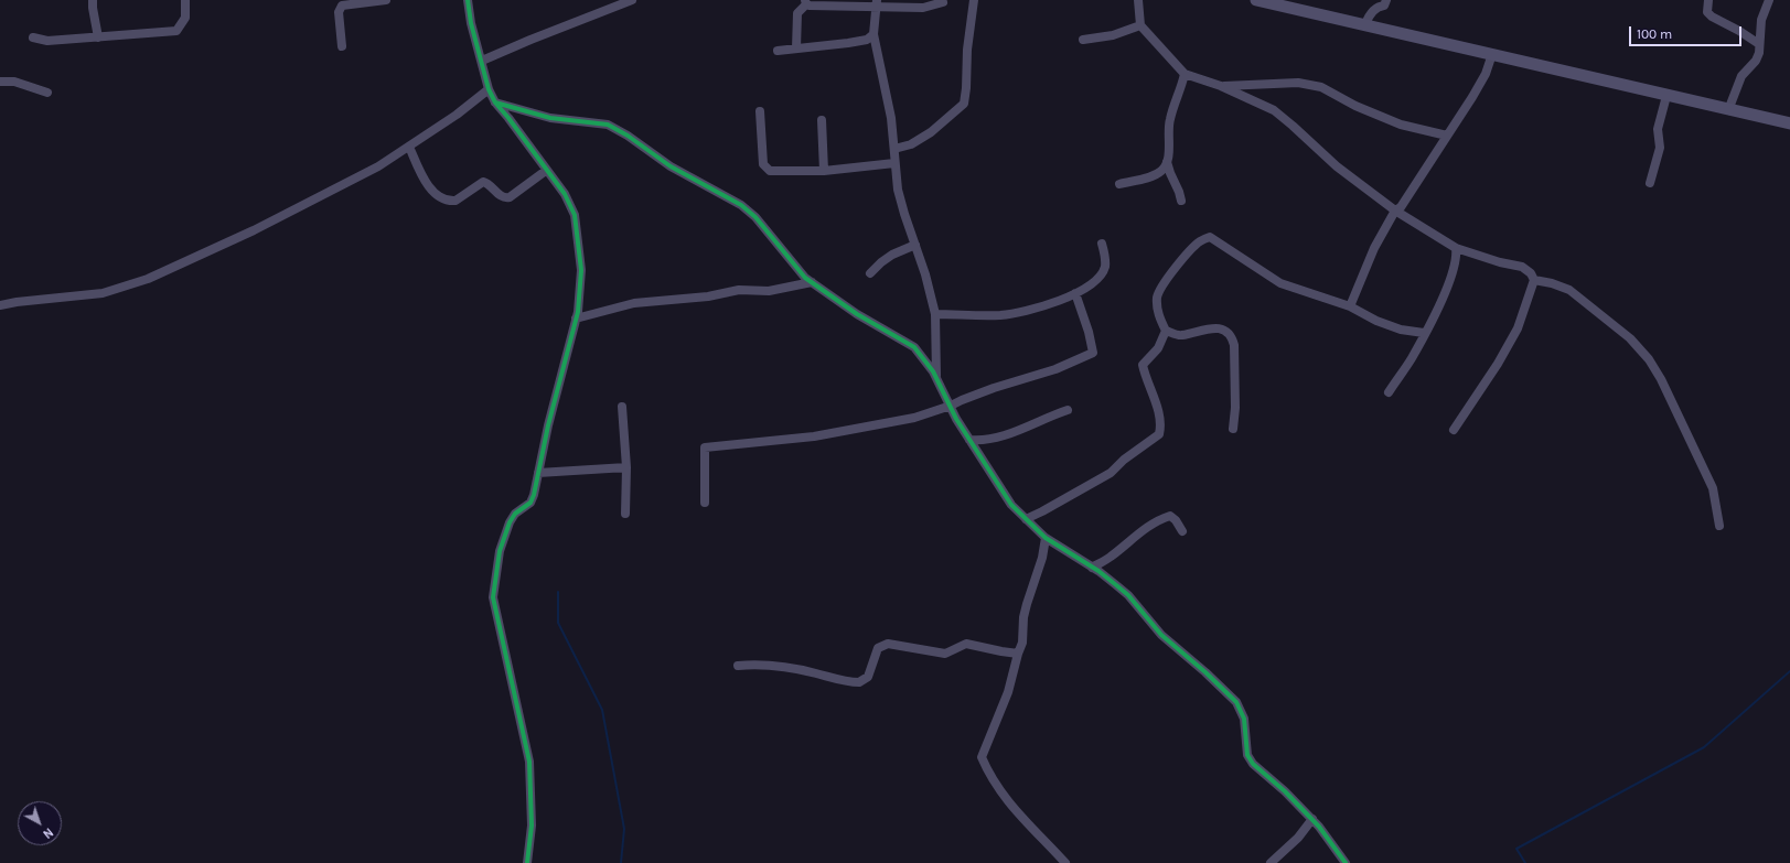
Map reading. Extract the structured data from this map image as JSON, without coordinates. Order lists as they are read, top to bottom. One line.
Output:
{"scale_bar":"100 m","north":"bottom right"}
